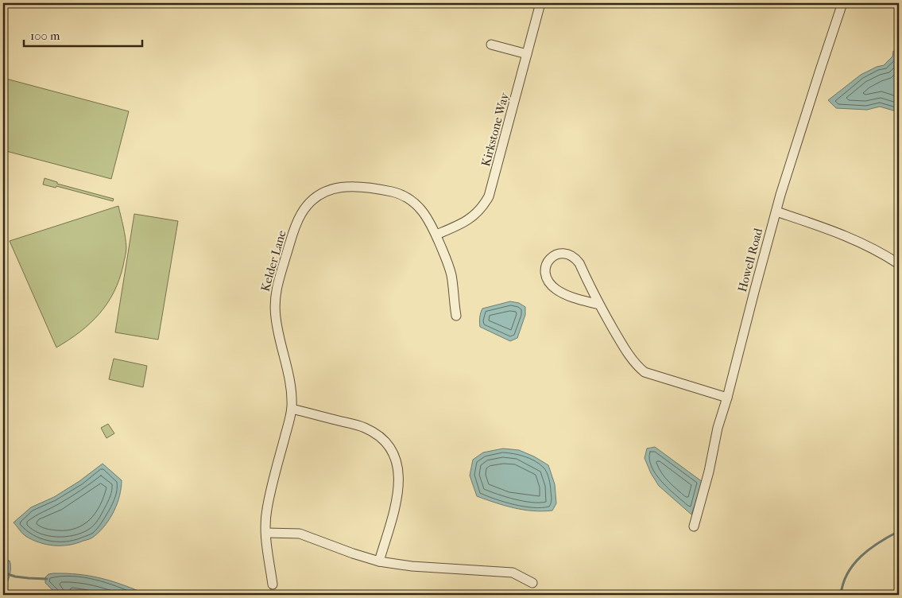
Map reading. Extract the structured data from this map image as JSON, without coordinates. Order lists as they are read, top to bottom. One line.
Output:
{"streets":{"street":["Kirkstone Way","Howell Road","Kelder Lane"]},"crossings":[["Kirkstone Way","Kelder Lane"]],"scale_bar":"100 m"}
